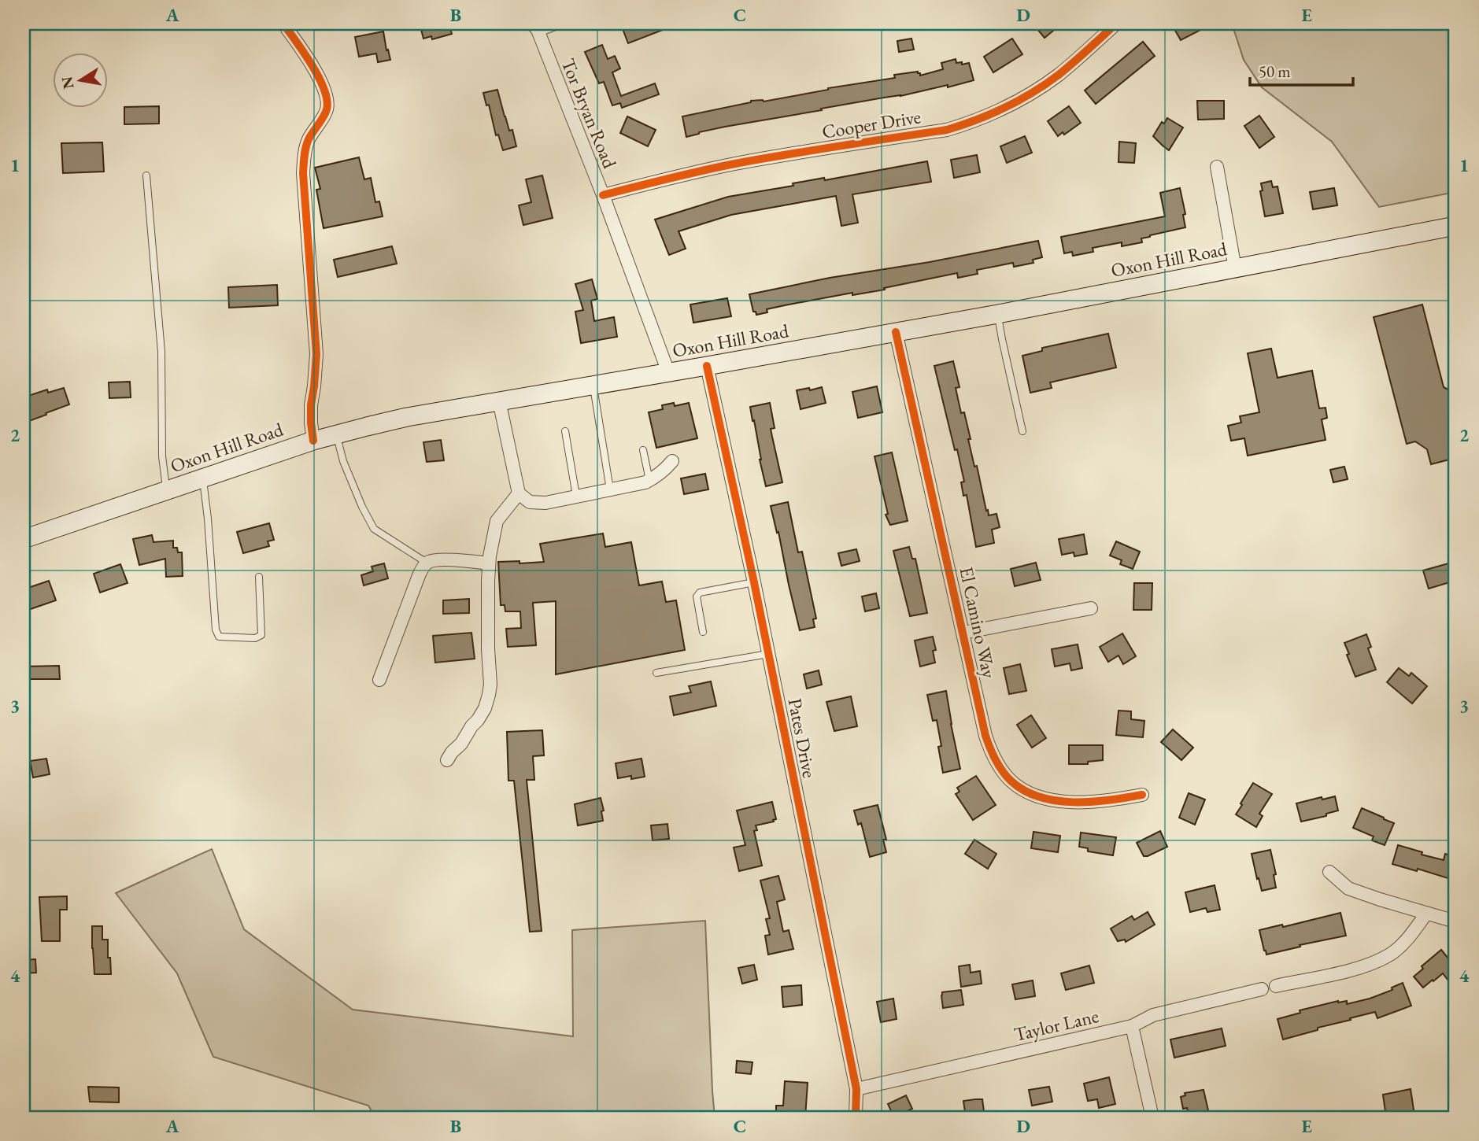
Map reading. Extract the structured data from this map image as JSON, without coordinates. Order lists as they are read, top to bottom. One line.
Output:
{"streets":{"main road":["Oxon Hill Road"],"street":["Tor Bryan Road","Cooper Drive","El Camino Way","Pates Drive","Taylor Lane"]},"crossings":[["Tor Bryan Road","Cooper Drive"],["Tor Bryan Road","Oxon Hill Road"],["Oxon Hill Road","El Camino Way"],["Oxon Hill Road","Pates Drive"],["Pates Drive","Taylor Lane"]],"scale_bar":"50 m","north":"left","grid":{"columns":["A","B","C","D","E"],"rows":["1","2","3","4"]}}
